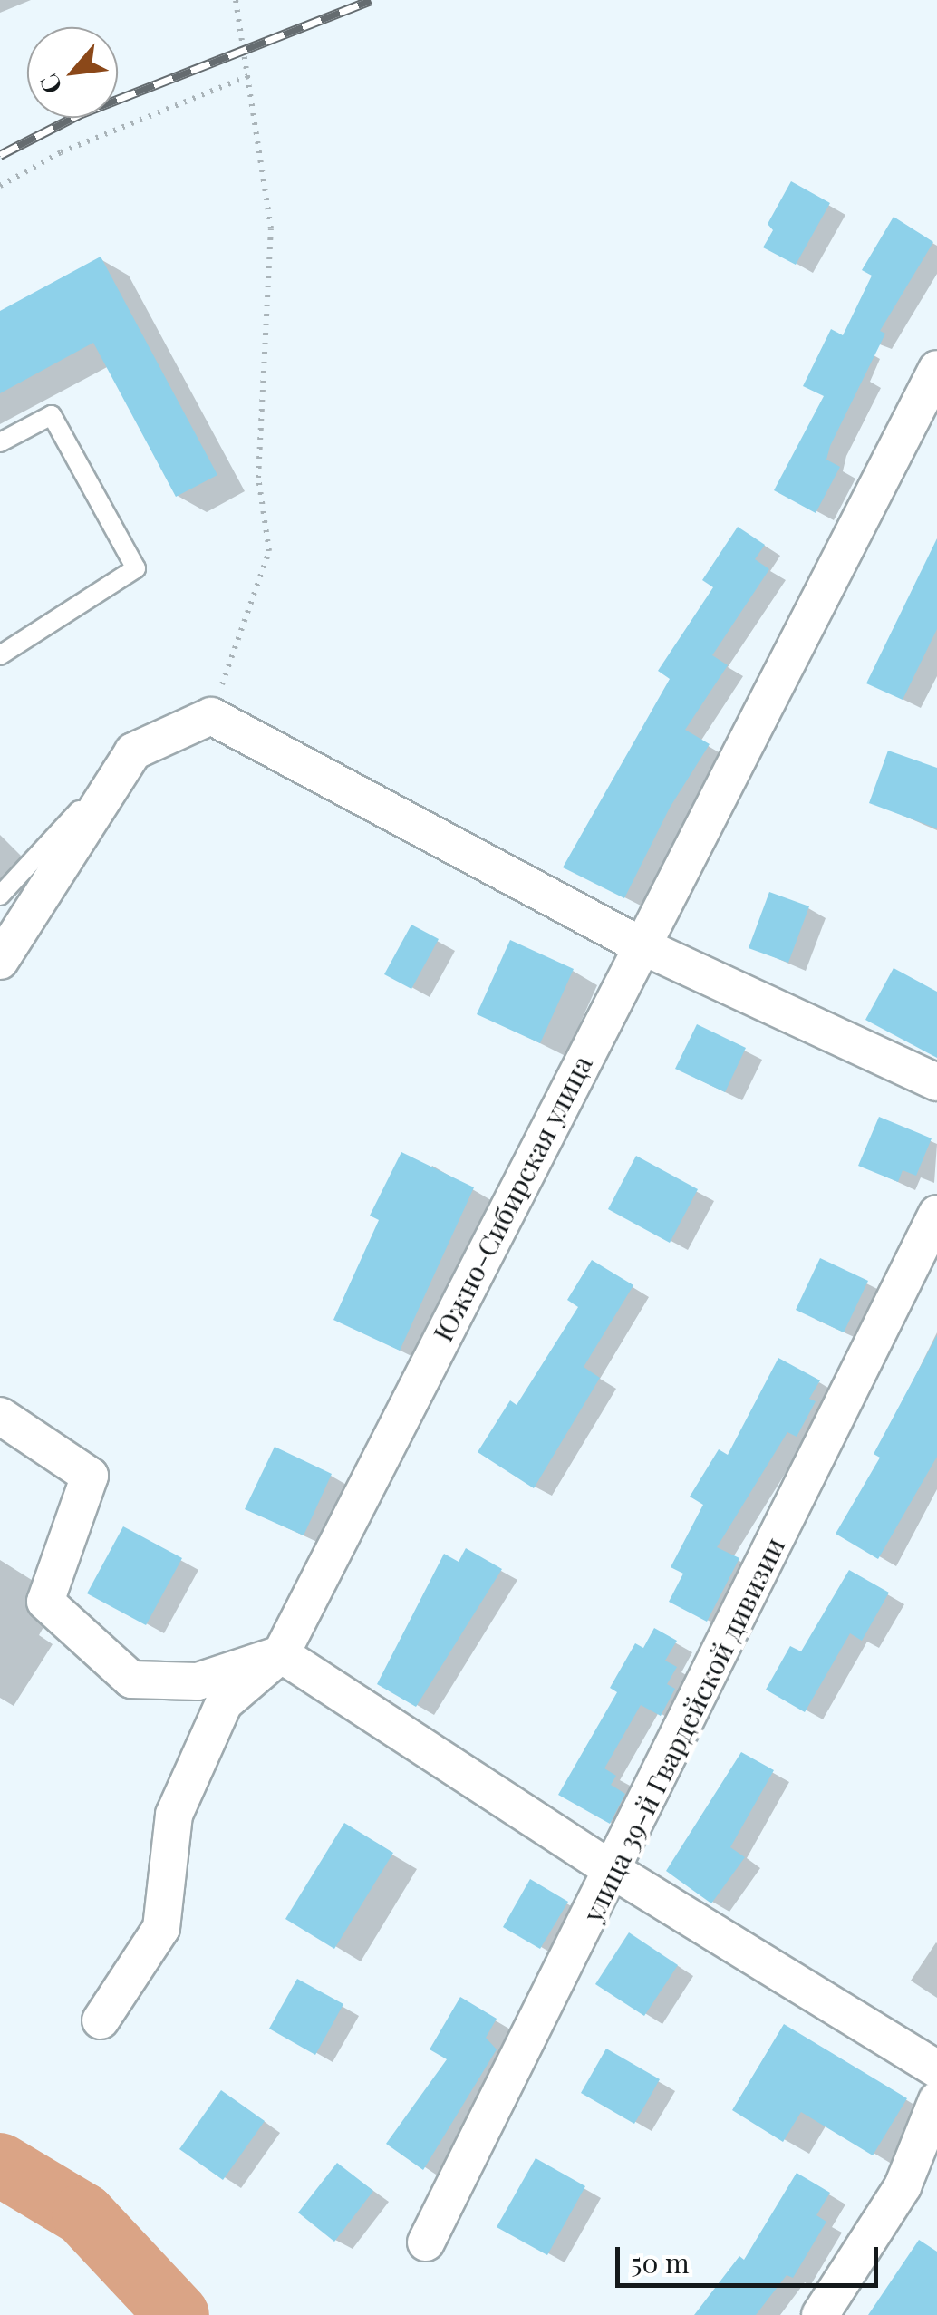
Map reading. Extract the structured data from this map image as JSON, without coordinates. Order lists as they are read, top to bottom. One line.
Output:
{"streets":{"street":["Южно-Сибирская улица","улица 39-й Гвардейской дивизии"]},"scale_bar":"50 m","north":"bottom left"}
